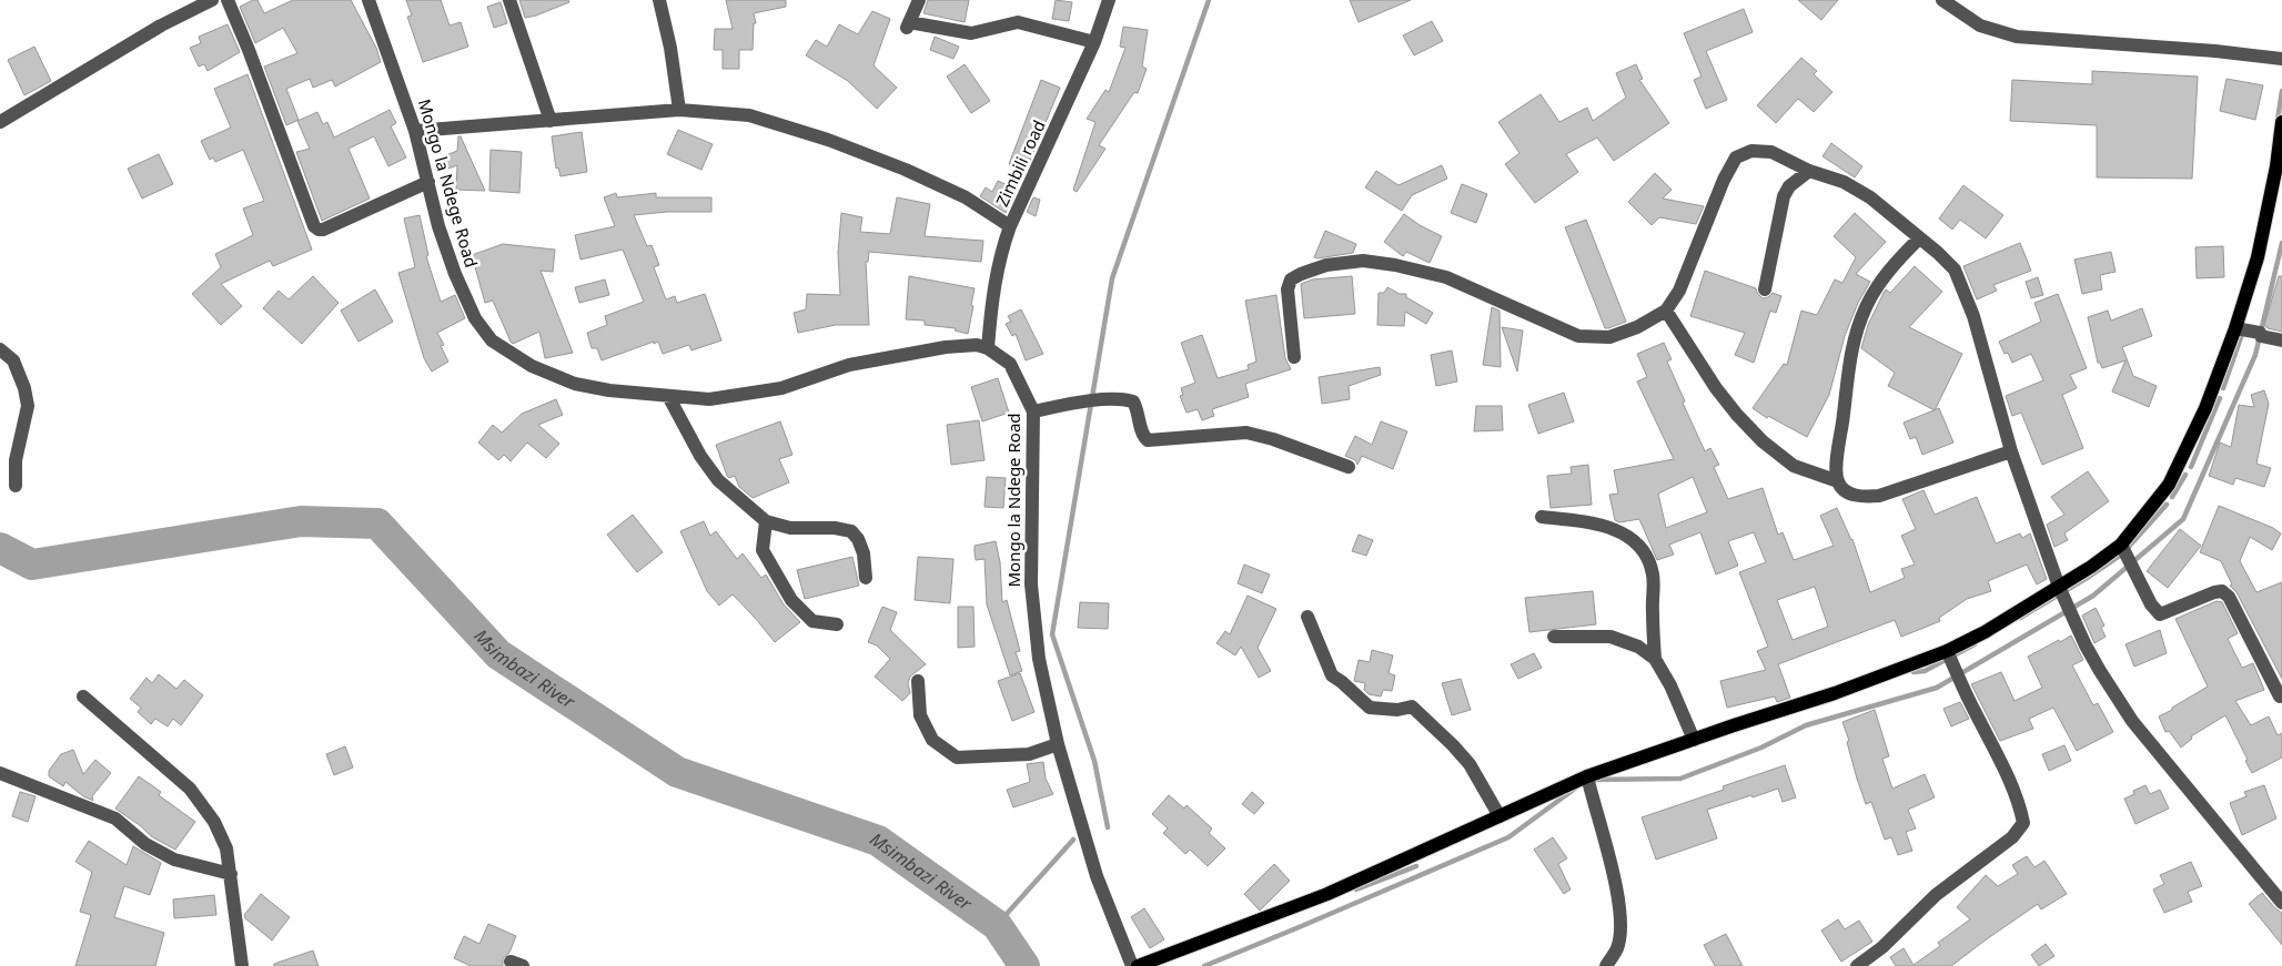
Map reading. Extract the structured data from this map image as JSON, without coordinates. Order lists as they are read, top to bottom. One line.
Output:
{"streets":{"street":["Zimbili road","Mongo la Ndege Road"]},"crossings":[["Zimbili road","Mongo la Ndege Road"]],"water":["Msimbazi River"]}
